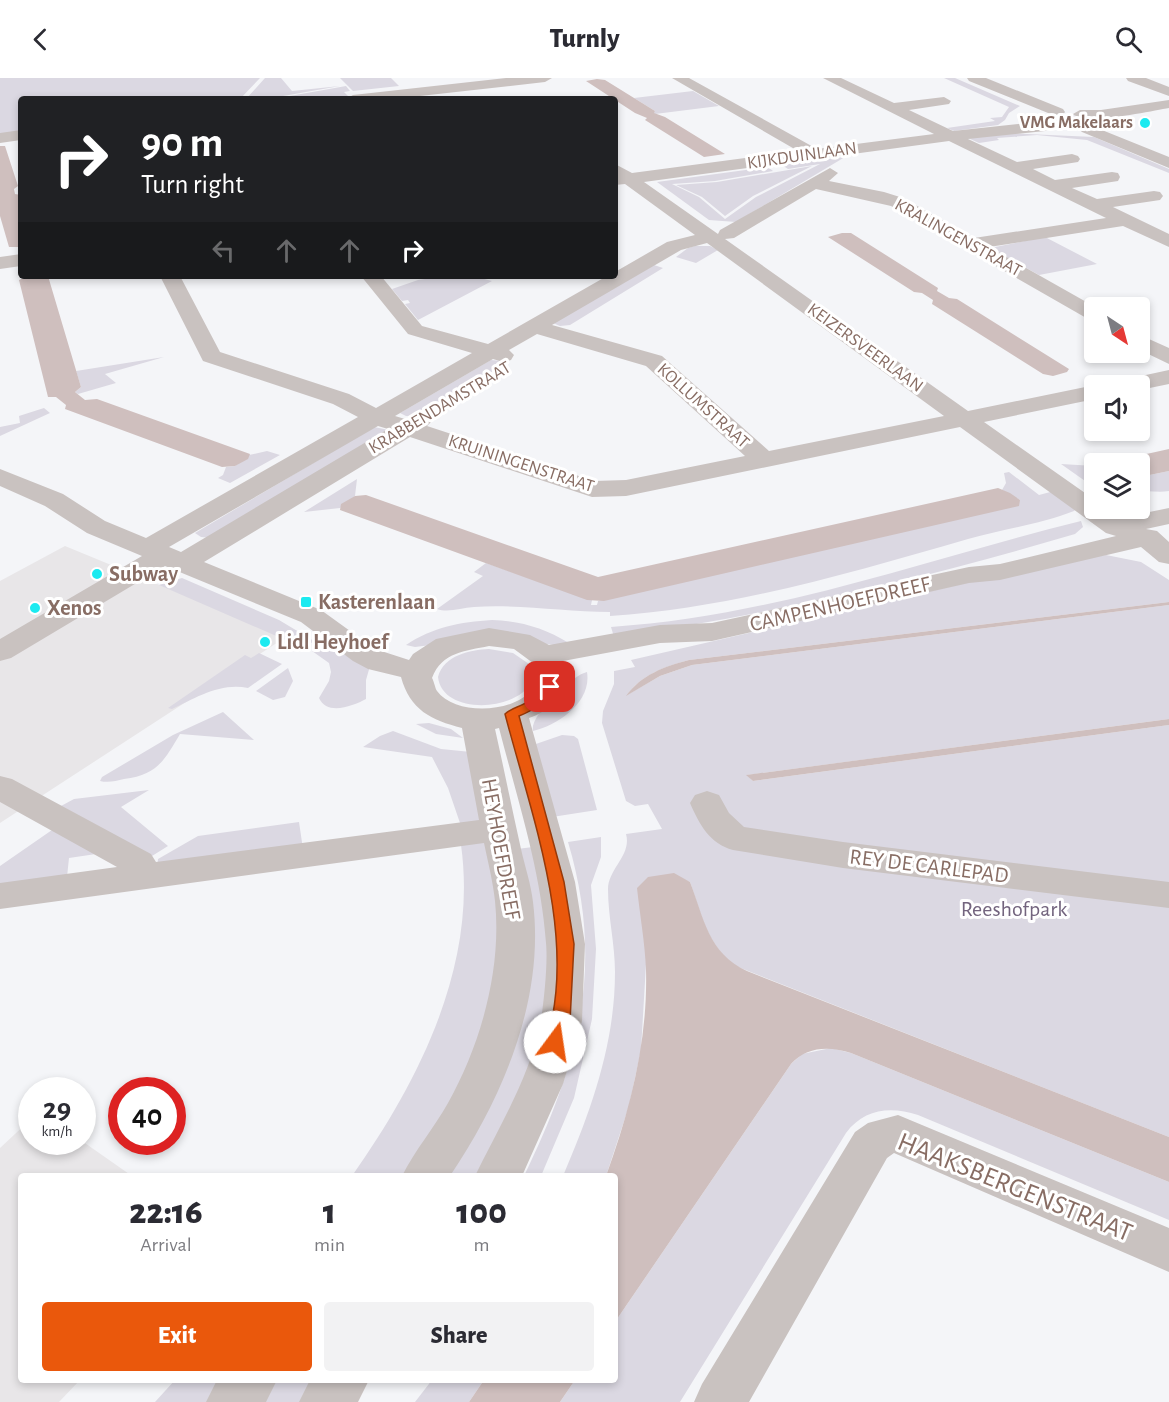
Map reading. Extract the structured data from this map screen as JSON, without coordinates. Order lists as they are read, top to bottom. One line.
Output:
{"streets":{"street":["KIJKDUINLAAN","KRALINGENSTRAAT","KEIZERSVEERLAAN","KOLLUMSTRAAT","KRABBENDAMSTRAAT","KRUININGENSTRAAT","CAMPENHOEFDREEF","HEYHOEFDREEF","REY DE CARLEPAD","HAAKSBERGENSTRAAT"]},"crossings":[["KIJKDUINLAAN","KEIZERSVEERLAAN"],["KIJKDUINLAAN","KRABBENDAMSTRAAT"],["KRALINGENSTRAAT","KRABBENDAMSTRAAT"],["KEIZERSVEERLAAN","KRABBENDAMSTRAAT"],["KEIZERSVEERLAAN","KRUININGENSTRAAT"],["KEIZERSVEERLAAN","CAMPENHOEFDREEF"],["KOLLUMSTRAAT","KRABBENDAMSTRAAT"],["KOLLUMSTRAAT","KRUININGENSTRAAT"],["KRABBENDAMSTRAAT","KRUININGENSTRAAT"],["CAMPENHOEFDREEF","HEYHOEFDREEF"]],"parks":["Reeshofpark"],"places":{"other":["VMG Makelaars","Subway","Xenos","Lidl Heyhoef"],"transit":["Kasterenlaan"]},"north":"bottom right","page":{"header":"Turnly","turn":["90 m","Turn right"],"speed":"29 km/h","limit":"40","eta":["22:16","Arrival","1","min","100","m"],"buttons":["Exit","Share"]}}
